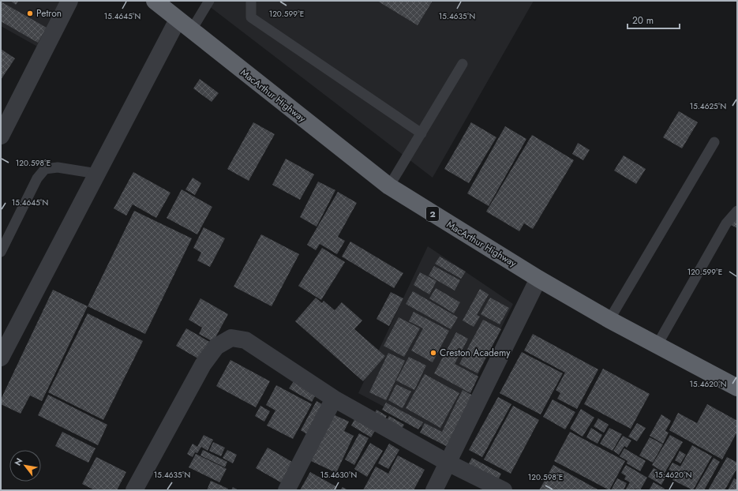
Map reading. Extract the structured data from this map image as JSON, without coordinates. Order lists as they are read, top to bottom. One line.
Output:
{"streets":{"highway":["MacArthur Highway","2"]},"places":["Petron","Creston Academy"],"scale_bar":"20 m","north":"top left","coordinates":["120.599°E","15.4645°N","15.4635°N","15.4625°N","120.598°E","15.4620°N","15.4630°N"]}
